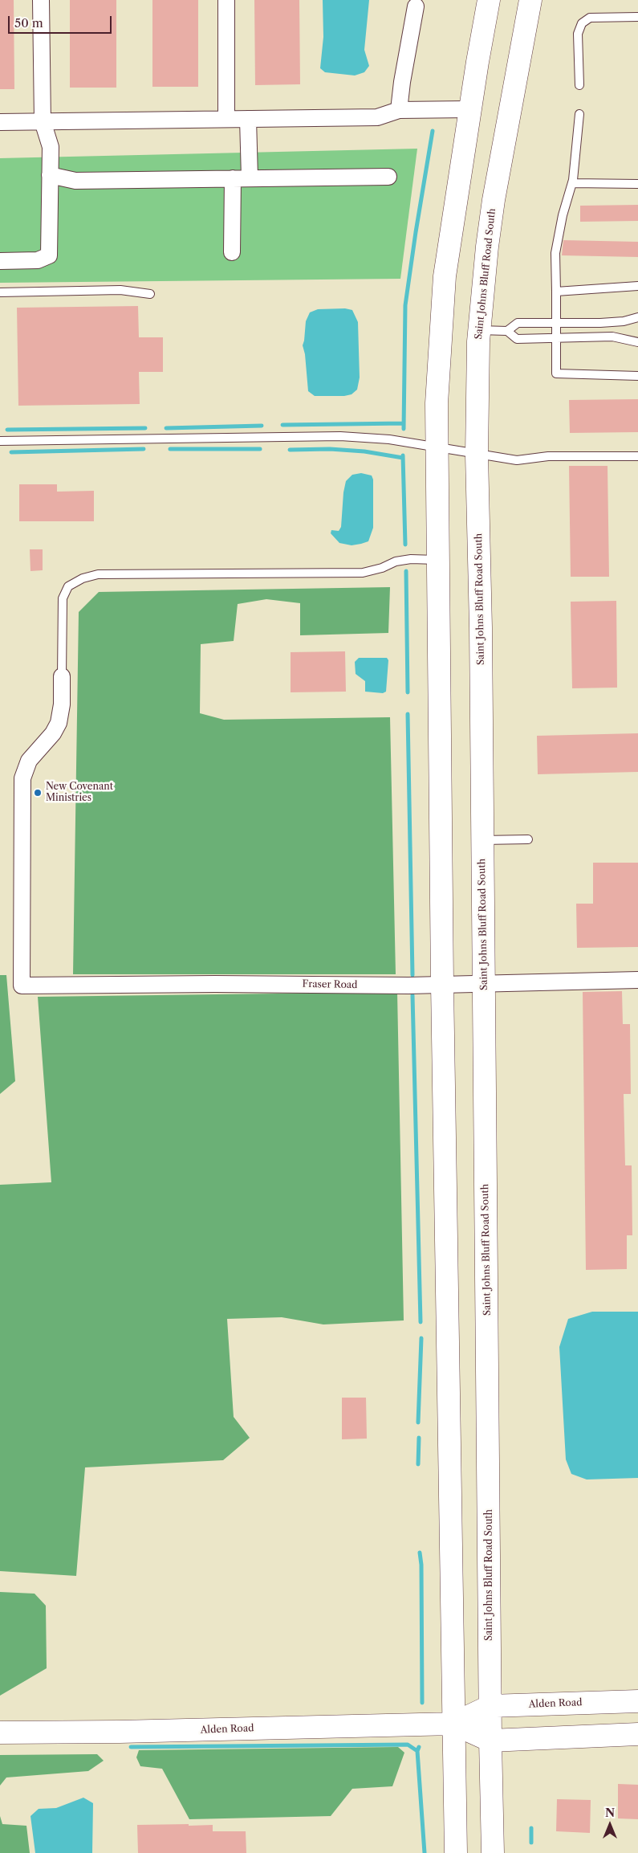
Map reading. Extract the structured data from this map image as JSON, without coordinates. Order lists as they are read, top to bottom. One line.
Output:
{"streets":{"main road":["Saint Johns Bluff Road South","Alden Road"],"street":["Fraser Road"]},"crossings":[["Saint Johns Bluff Road South","Fraser Road"],["Saint Johns Bluff Road South","Alden Road"]],"places":["New Covenant Ministries"],"scale_bar":"50 m","north":"top"}
